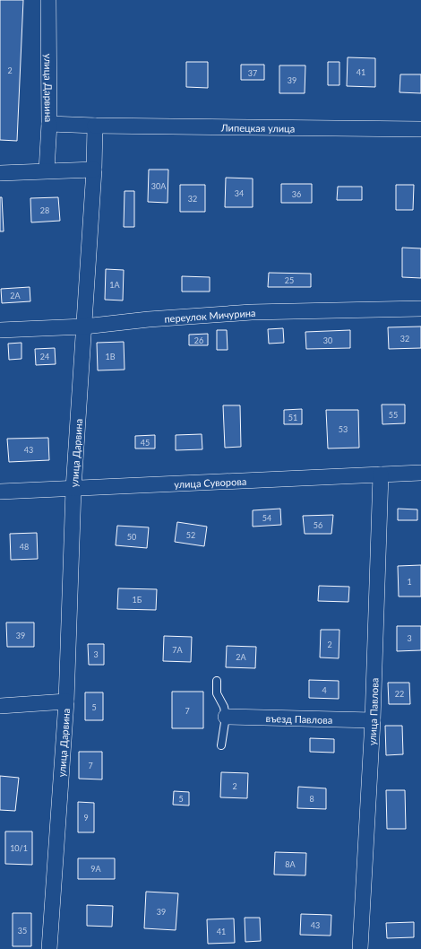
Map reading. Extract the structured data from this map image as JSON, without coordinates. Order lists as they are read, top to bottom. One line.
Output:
{"streets":{"street":["улица Дарвина","Липецкая улица","переулок Мичурина","улица Суворова","улица Павлова","въезд Павлова"]},"crossings":[["улица Дарвина","Липецкая улица"],["улица Дарвина","переулок Мичурина"],["улица Дарвина","улица Суворова"],["улица Суворова","улица Павлова"],["улица Павлова","въезд Павлова"]],"house_numbers":["2","41","37","39","30А","34","36","32","28","25","1А","2А","32","26","30","24","1В","55","51","53","45","43","54","56","52","50","48","1","1Б","39","3","2","7А","3","2А","4","22","5","7","7","2","5","8","9","10/1","8A","9А","39","43","35","41"]}
